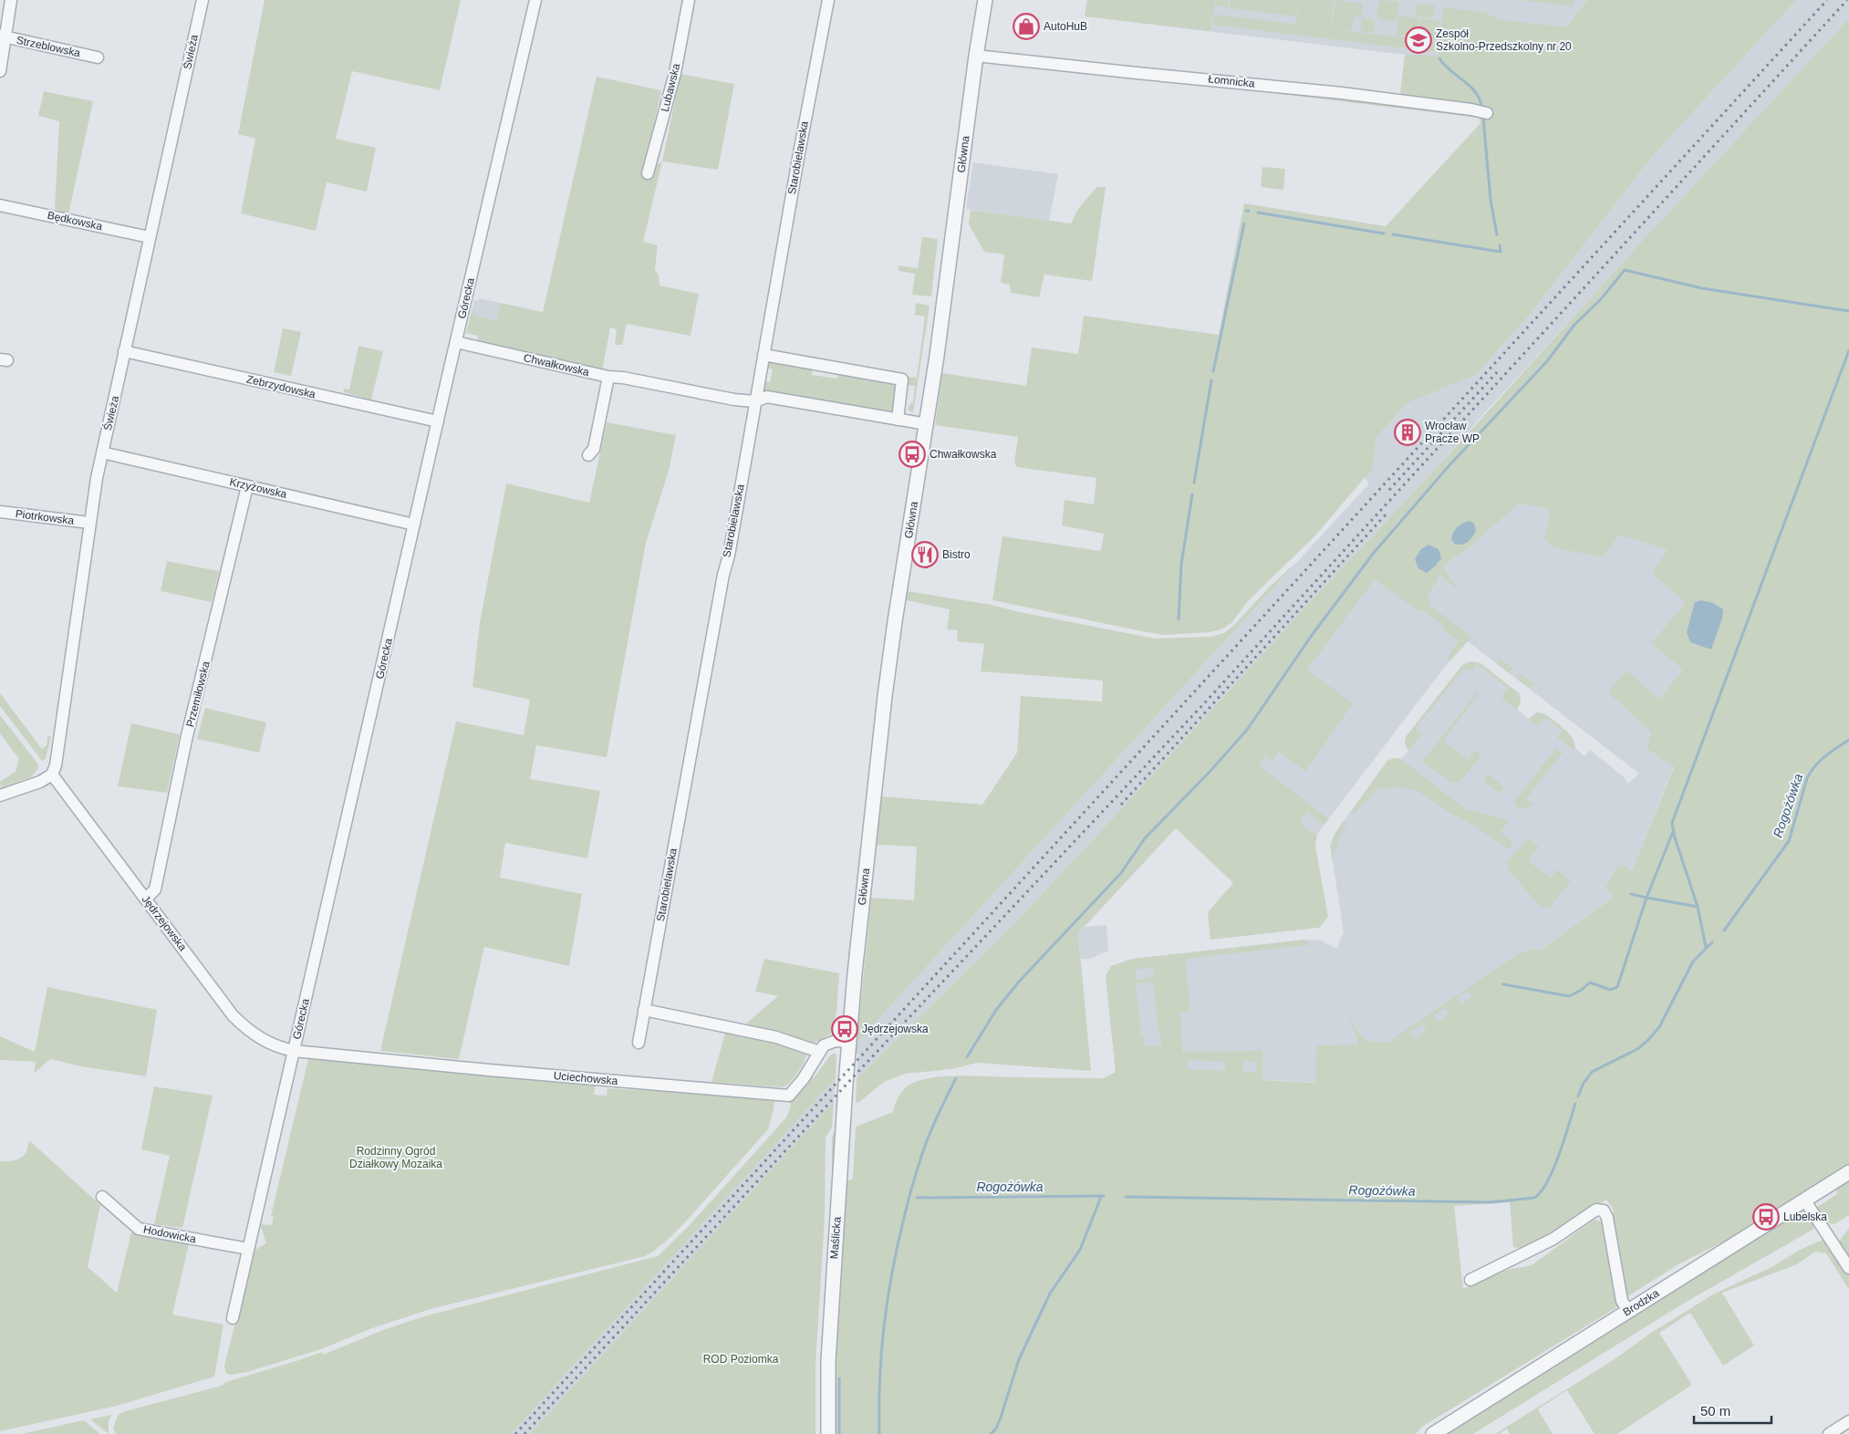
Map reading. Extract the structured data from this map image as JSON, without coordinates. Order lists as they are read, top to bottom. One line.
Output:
{"streets":{"street":["Strzeblowska","Świeża","Łomnicka","Lubawska","Główna","Starobielawska","Będkowska","Górecka","Chwałkowska","Zebrzydowska","Krzyżowska","Piotrkowska","Przemiłowska","Jędrzejowska","Uciechowska","Hodowicka","Maślicka","Brodzka"]},"crossings":[["Świeża","Będkowska"],["Świeża","Zebrzydowska"],["Świeża","Krzyżowska"],["Świeża","Piotrkowska"],["Świeża","Jędrzejowska"],["Łomnicka","Główna"],["Główna","Chwałkowska"],["Główna","Uciechowska"],["Główna","Maślicka"],["Starobielawska","Chwałkowska"],["Górecka","Chwałkowska"],["Górecka","Zebrzydowska"],["Górecka","Krzyżowska"],["Górecka","Jędrzejowska"],["Górecka","Uciechowska"],["Górecka","Hodowicka"],["Krzyżowska","Przemiłowska"],["Przemiłowska","Jędrzejowska"],["Jędrzejowska","Uciechowska"],["Uciechowska","Maślicka"]],"water":["Rogożówka"],"parks":["Rodzinny Ogród Działkowy Mozaika","ROD Poziomka"],"places":{"shop":["AutoHuB"],"school or university":["Zespół Szkolno-Przedszkolny nr 20"],"building":["Wrocław Pracze WP"],"bus stop":["Chwałkowska","Jędrzejowska","Lubelska"],"restaurant":["Bistro"]},"scale_bar":"50 m"}
